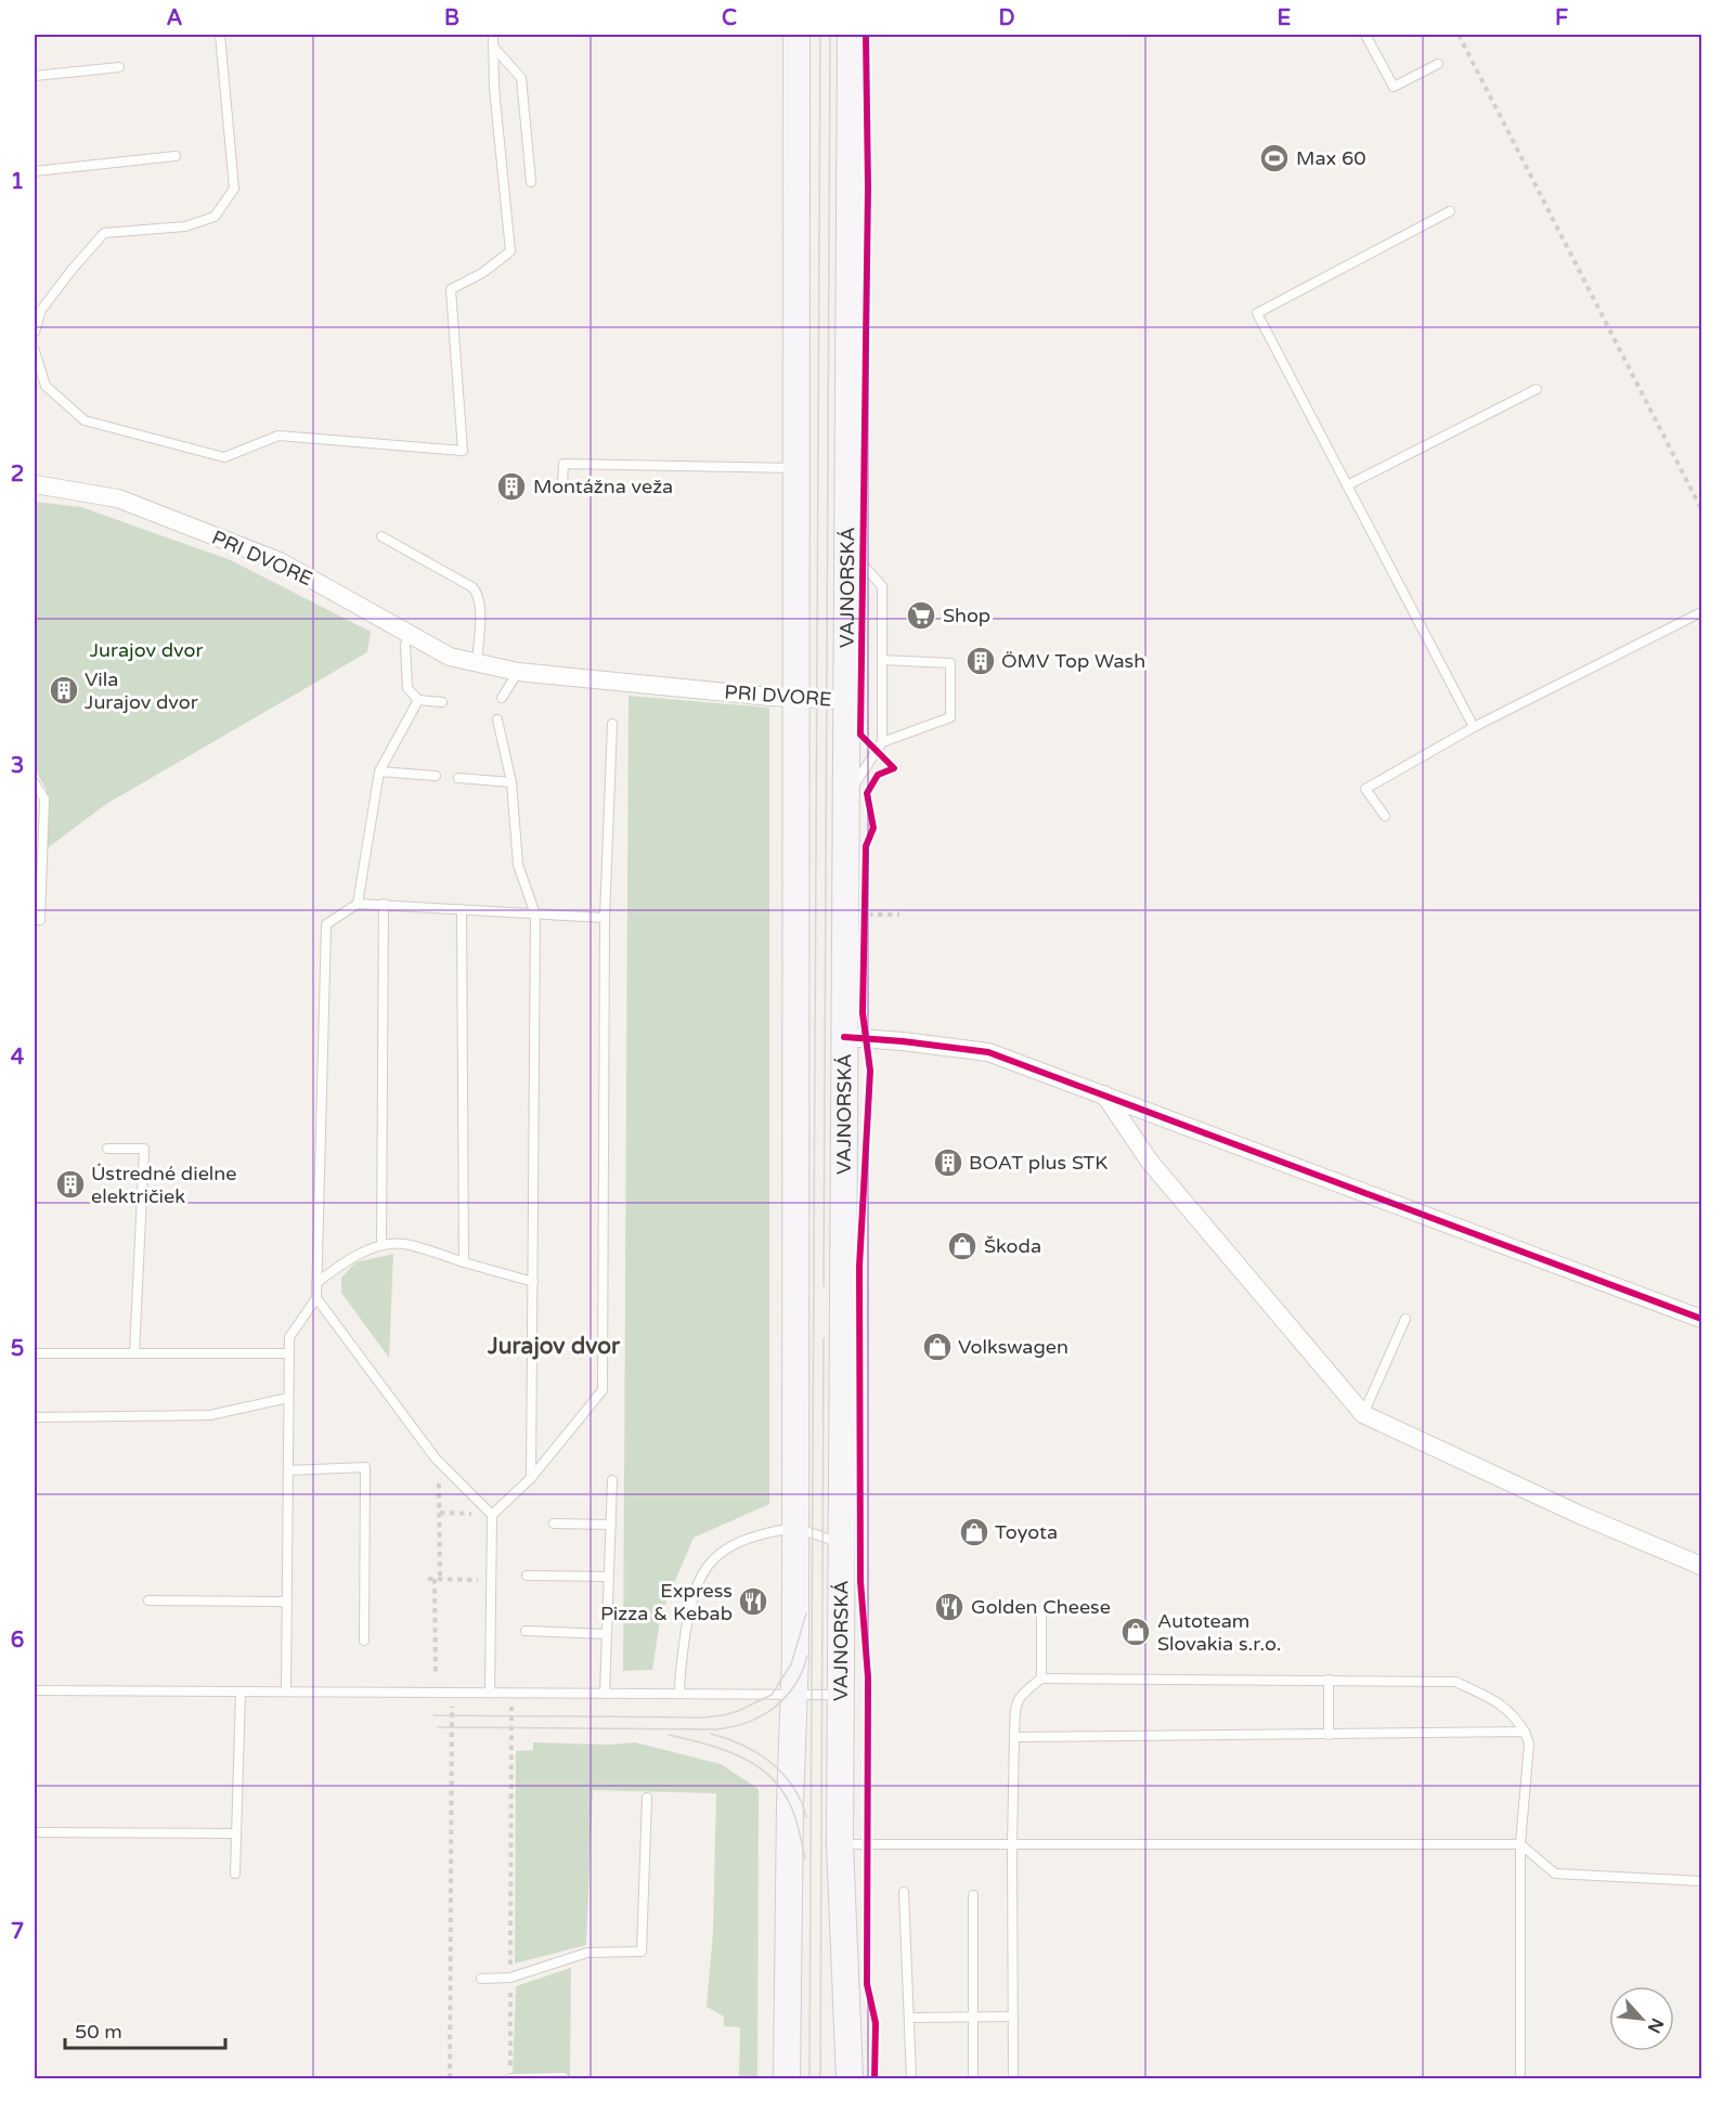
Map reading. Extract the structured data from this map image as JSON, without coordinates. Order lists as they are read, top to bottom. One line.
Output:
{"streets":{"main road":["VAJNORSKÁ"],"street":["PRI DVORE"]},"crossings":[["PRI DVORE","VAJNORSKÁ"]],"districts":["Jurajov dvor"],"parks":["Jurajov dvor"],"places":{"sports":["Max 60"],"building":["Montážna veža","ÖMV Top Wash","Vila Jurajov dvor","BOAT plus STK","Ústredné dielne električiek"],"supermarket":["Shop"],"shop":["Škoda","Volkswagen","Toyota","Autoteam Slovakia s.r.o."],"restaurant":["Express Pizza & Kebab","Golden Cheese"]},"scale_bar":"50 m","north":"bottom right","grid":{"columns":["A","B","C","D","E","F"],"rows":["1","2","3","4","5","6","7"]}}
